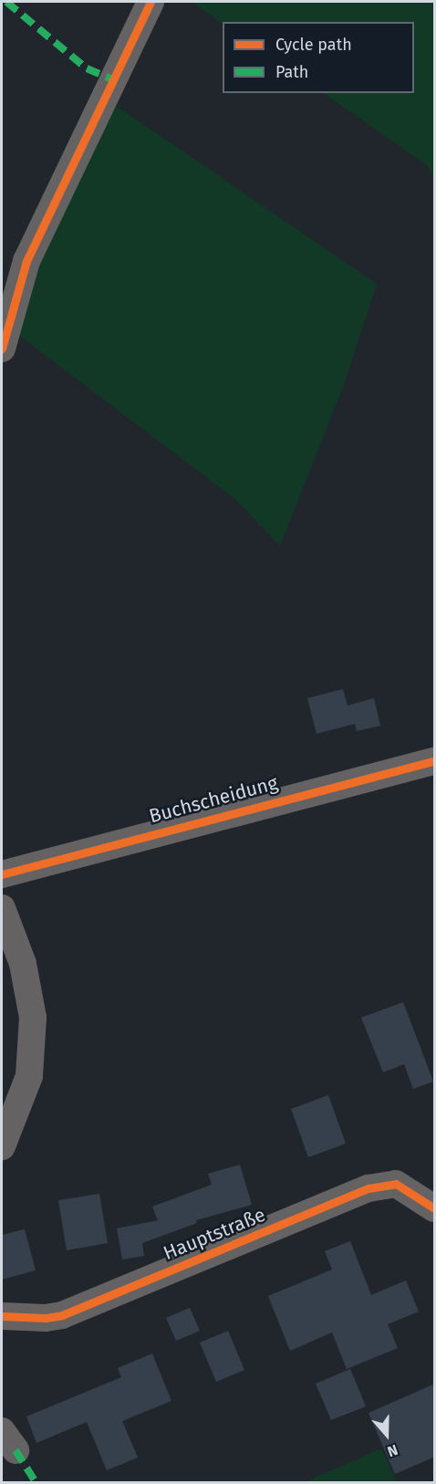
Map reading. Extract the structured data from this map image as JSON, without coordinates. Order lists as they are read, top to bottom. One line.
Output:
{"streets":{"street":["Buchscheidung","Hauptstraße"]},"legend":["Cycle path","Path"],"north":"bottom"}
